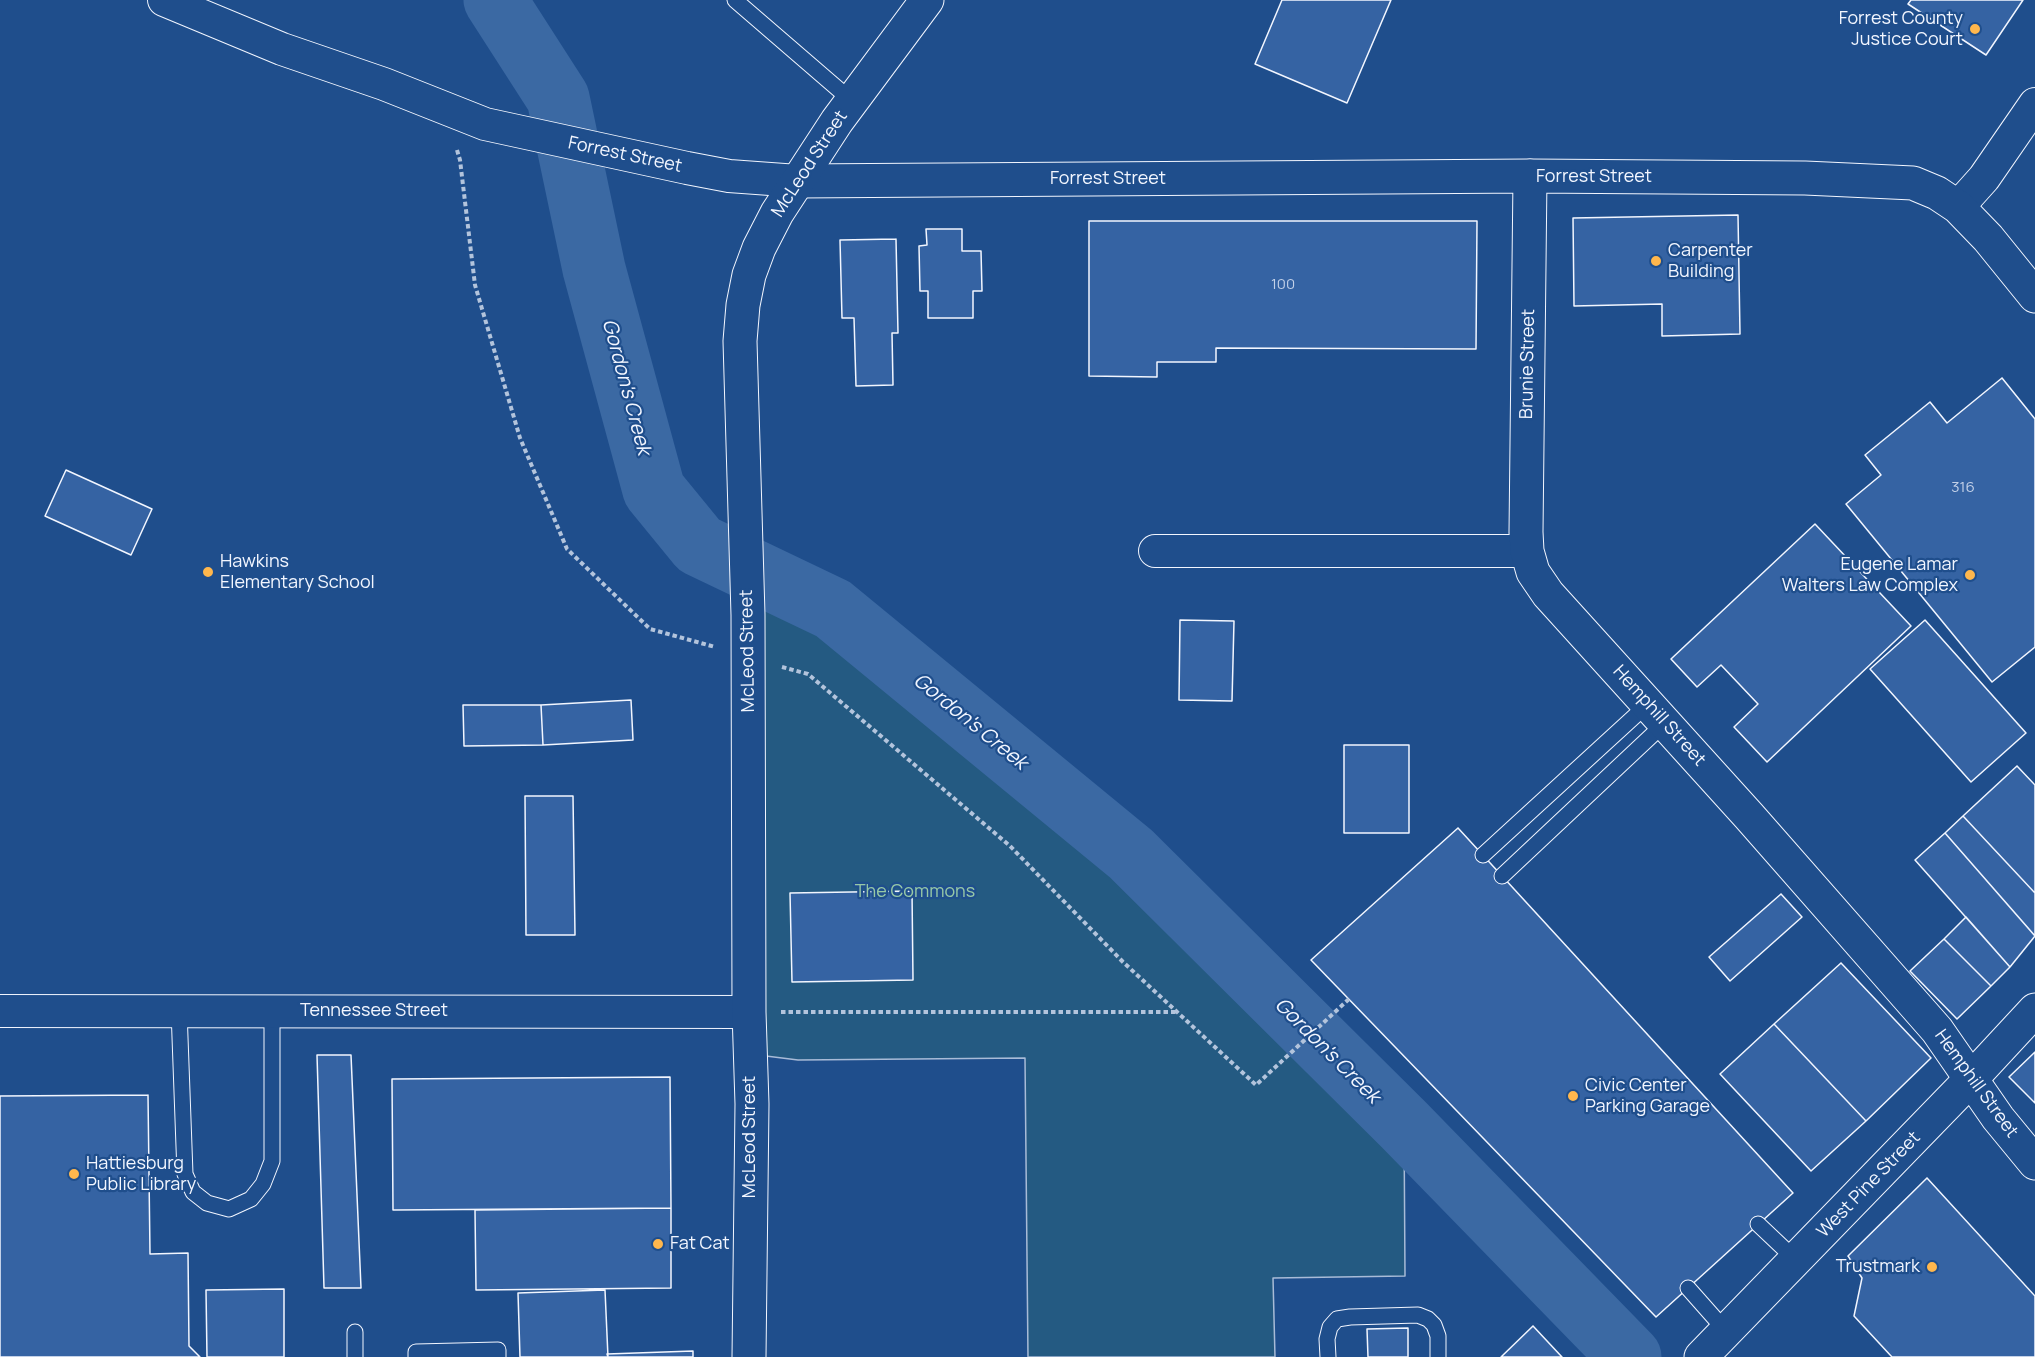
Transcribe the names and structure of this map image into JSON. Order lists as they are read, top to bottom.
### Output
{
  "streets": {
    "street": [
      "Forrest Street",
      "McLeod Street",
      "Brunie Street",
      "Hemphill Street",
      "Tennessee Street",
      "West Pine Street"
    ]
  },
  "crossings": [
    ["Forrest Street", "McLeod Street"],
    ["Forrest Street", "Brunie Street"],
    ["McLeod Street", "Tennessee Street"],
    ["Brunie Street", "Hemphill Street"],
    ["Hemphill Street", "West Pine Street"]
  ],
  "water": ["Gordon's Creek"],
  "parks": ["The Commons"],
  "places": [
    "Forrest County Justice Court",
    "Carpenter Building",
    "Hawkins Elementary School",
    "Eugene Lamar Walters Law Complex",
    "Civic Center Parking Garage",
    "Hattiesburg Public Library",
    "Fat Cat",
    "Trustmark"
  ],
  "house_numbers": ["100", "316"]
}
